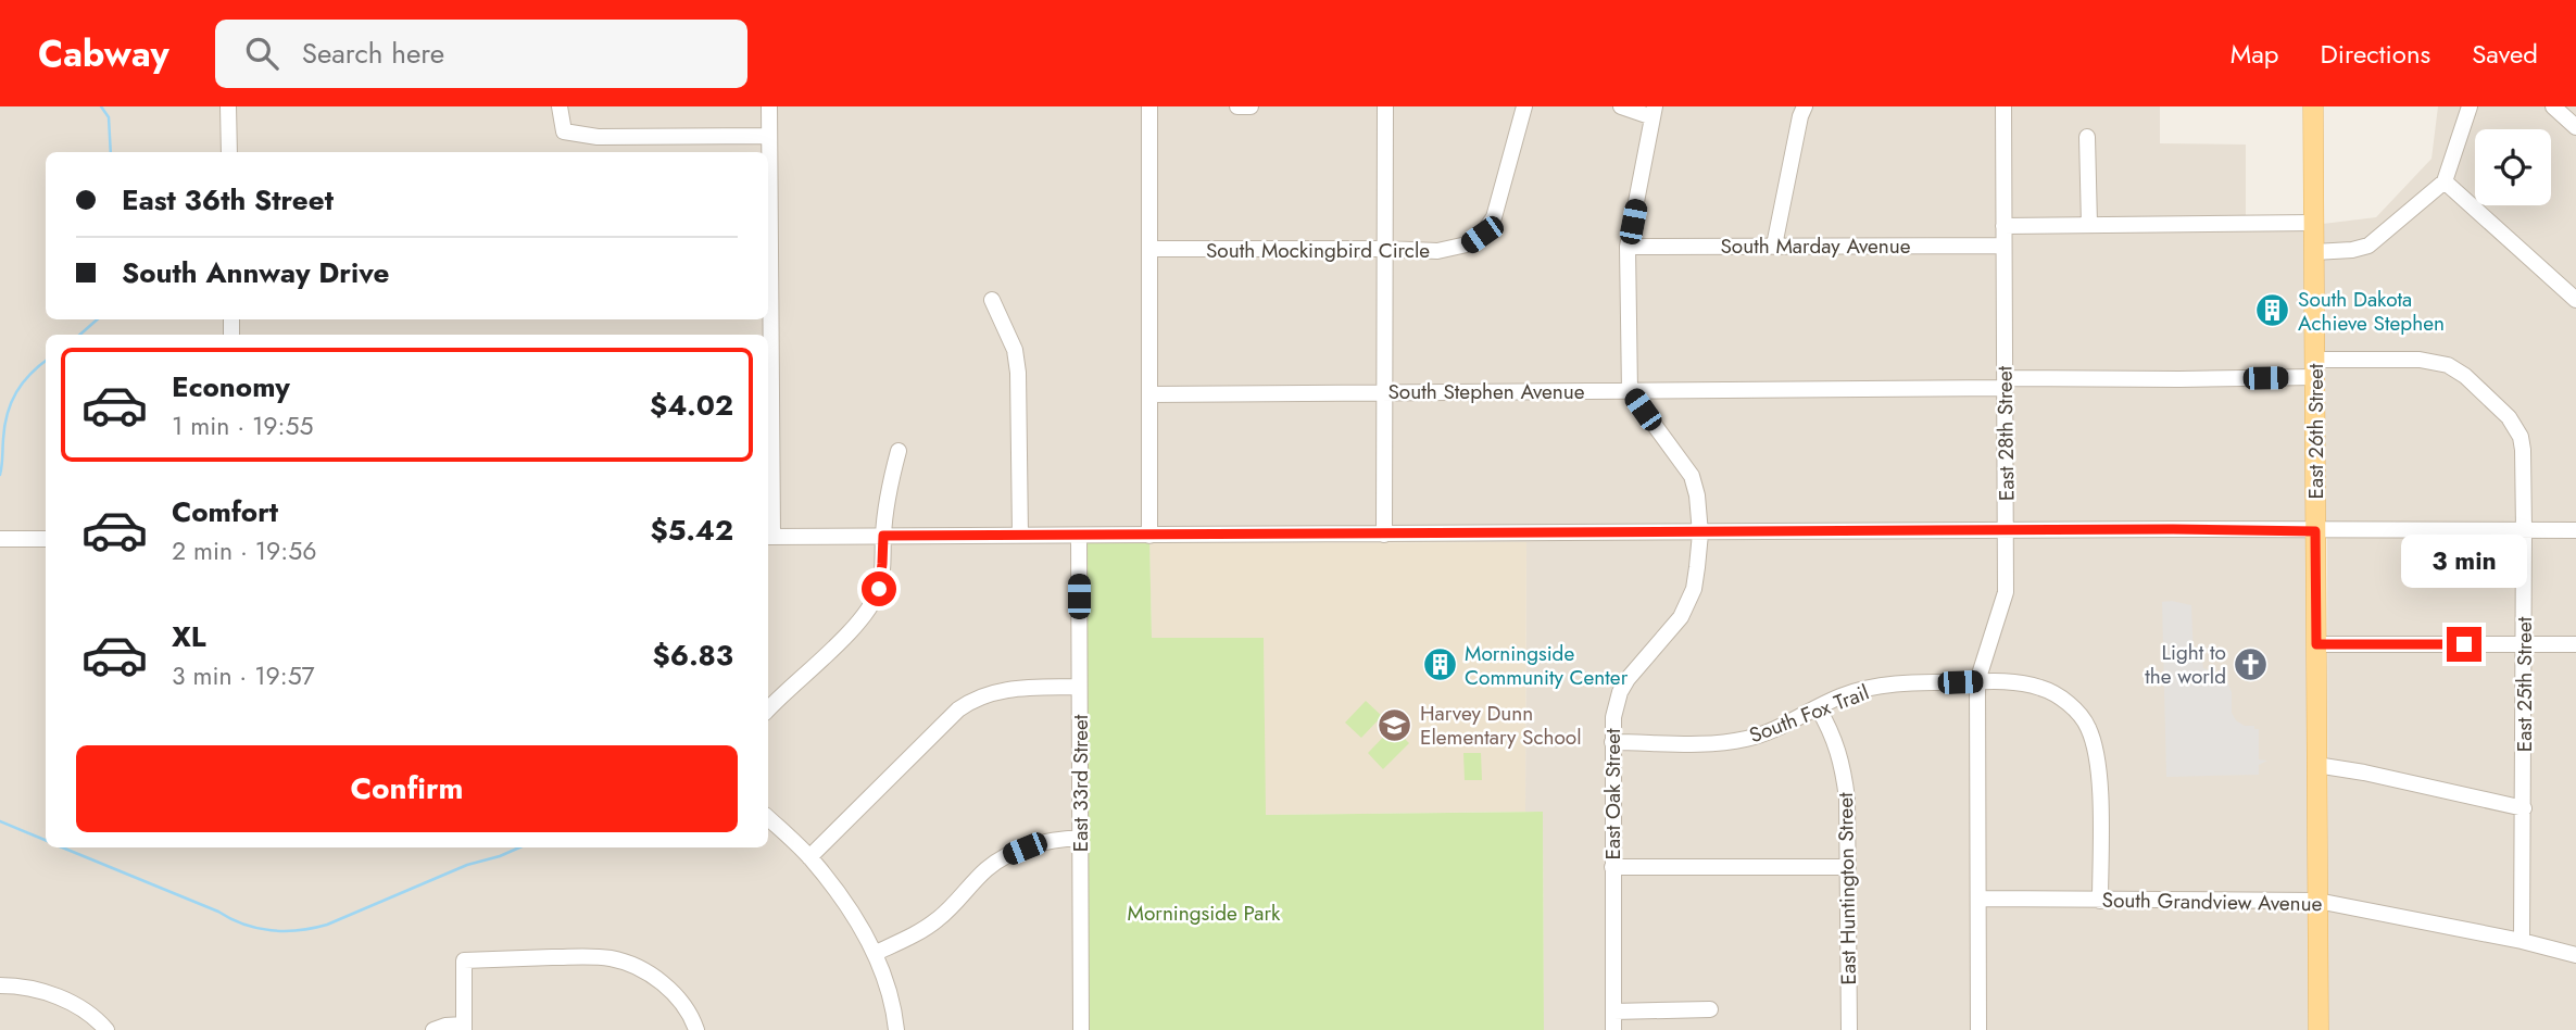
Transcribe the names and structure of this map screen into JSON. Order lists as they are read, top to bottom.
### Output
{
  "streets": {
    "main road": ["East 26th Street"],
    "street": [
      "South Marday Avenue",
      "South Mockingbird Circle",
      "South Stephen Avenue",
      "East 28th Street",
      "East 25th Street",
      "South Fox Trail",
      "East 33rd Street",
      "East Oak Street",
      "East Huntington Street",
      "South Grandview Avenue"
    ]
  },
  "crossings": [
    ["South Marday Avenue", "East 28th Street"],
    ["South Stephen Avenue", "East 26th Street"],
    ["South Stephen Avenue", "East 28th Street"],
    ["South Stephen Avenue", "East 25th Street"],
    ["South Stephen Avenue", "East Oak Street"],
    ["East 26th Street", "East 25th Street"],
    ["East 26th Street", "South Grandview Avenue"],
    ["East 28th Street", "South Fox Trail"],
    ["East 28th Street", "South Grandview Avenue"],
    ["East 25th Street", "South Grandview Avenue"],
    ["South Fox Trail", "East Oak Street"],
    ["South Fox Trail", "East Huntington Street"],
    ["South Fox Trail", "South Grandview Avenue"]
  ],
  "parks": ["Morningside Park"],
  "places": {
    "building": ["South Dakota Achieve Stephen", "Morningside Community Center"],
    "church": ["Light to the world"],
    "school or university": ["Harvey Dunn Elementary School"]
  },
  "page": {
    "header": "Cabway",
    "search": "Search here",
    "nav": ["Map", "Directions", "Saved"],
    "banner": ["East 36th Street", "South Annway Drive"],
    "list": [
      {
        "name": "Economy",
        "note": "1 min · 19:55",
        "value": "$4.02"
      },
      {
        "name": "Comfort",
        "note": "2 min · 19:56",
        "value": "$5.42"
      },
      {
        "name": "XL",
        "note": "3 min · 19:57",
        "value": "$6.83"
      }
    ],
    "bubble": "3 min",
    "buttons": "Confirm"
  }
}
